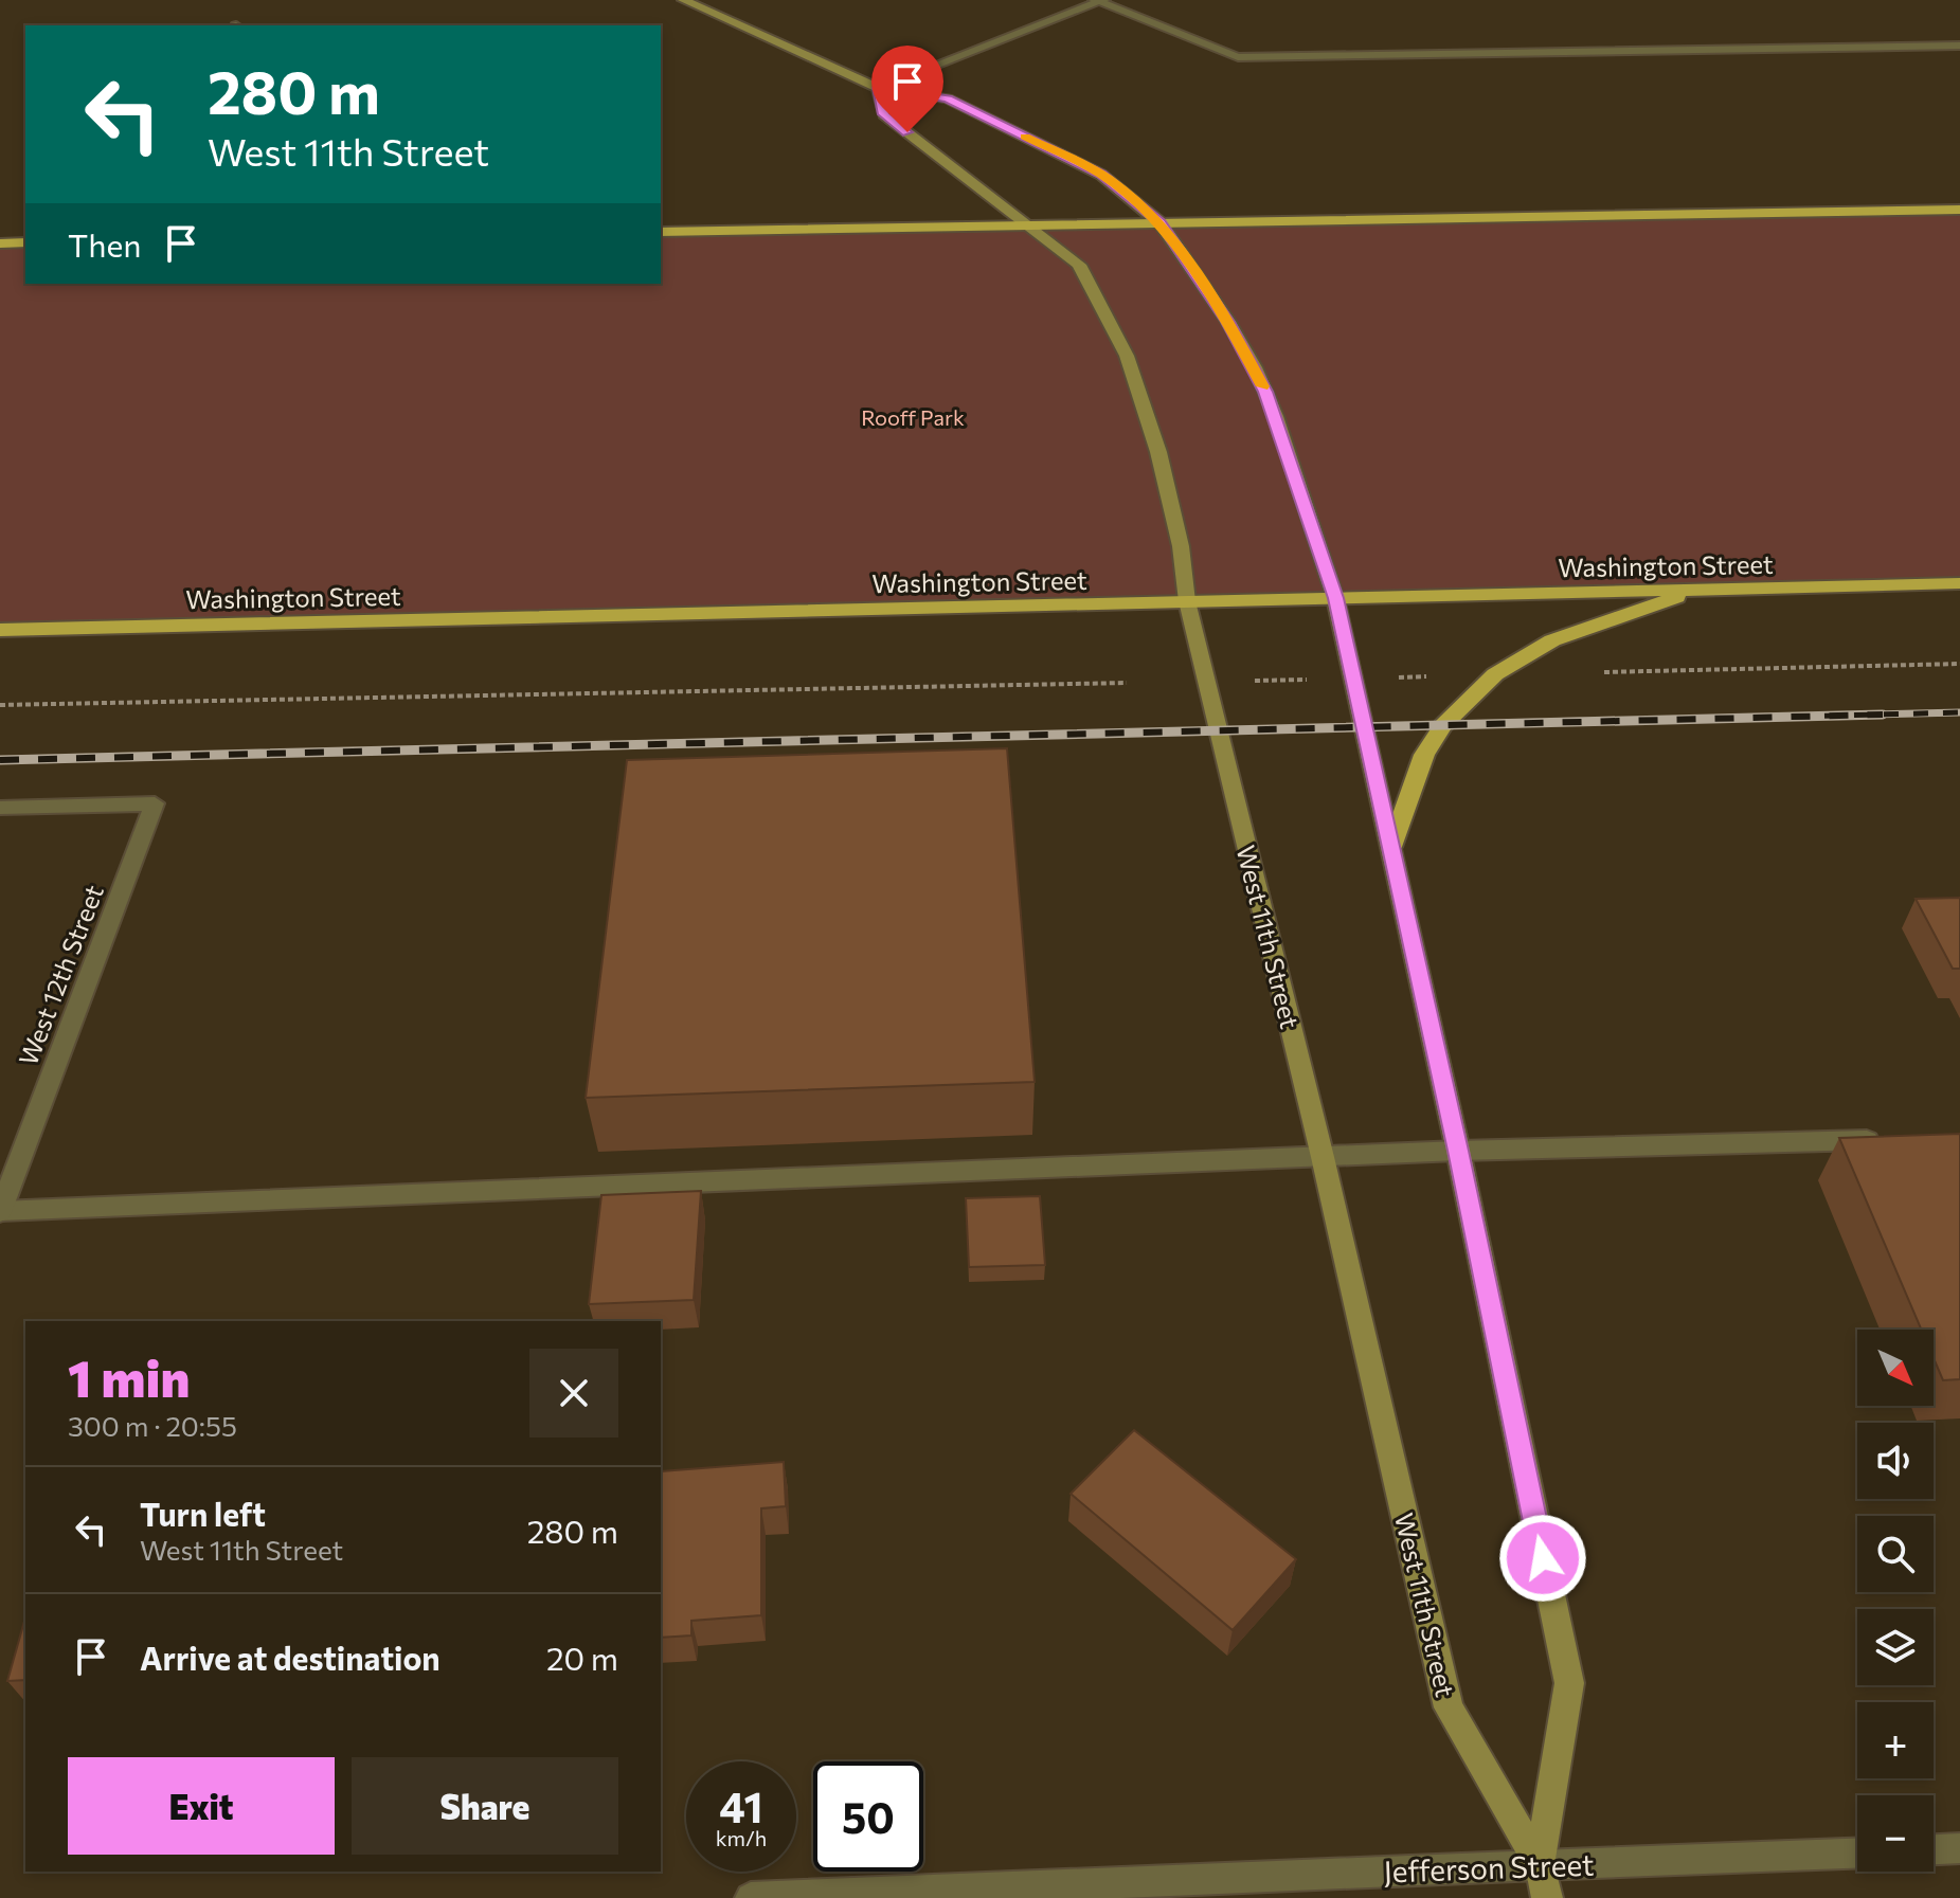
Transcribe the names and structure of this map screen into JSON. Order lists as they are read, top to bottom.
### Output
{
  "streets": {
    "highway": ["Washington Street"],
    "main road": ["West 11th Street"],
    "street": ["West 12th Street", "Jefferson Street"]
  },
  "crossings": [
    ["Washington Street", "West 11th Street"],
    ["West 11th Street", "Jefferson Street"]
  ],
  "parks": ["Rooff Park"],
  "north": "bottom right",
  "page": {
    "turn": ["280 m", "West 11th Street"],
    "then": "Then",
    "heading": ["1 min", "300 m · 20:55"],
    "map_buttons": ["+", "−"],
    "list": [
      {
        "name": "Turn left",
        "note": "West 11th Street",
        "value": "280 m"
      },
      {
        "name": "Arrive at destination",
        "value": "20 m"
      }
    ],
    "buttons": ["Exit", "Share"],
    "speed": "41 km/h",
    "limit": "50"
  }
}
